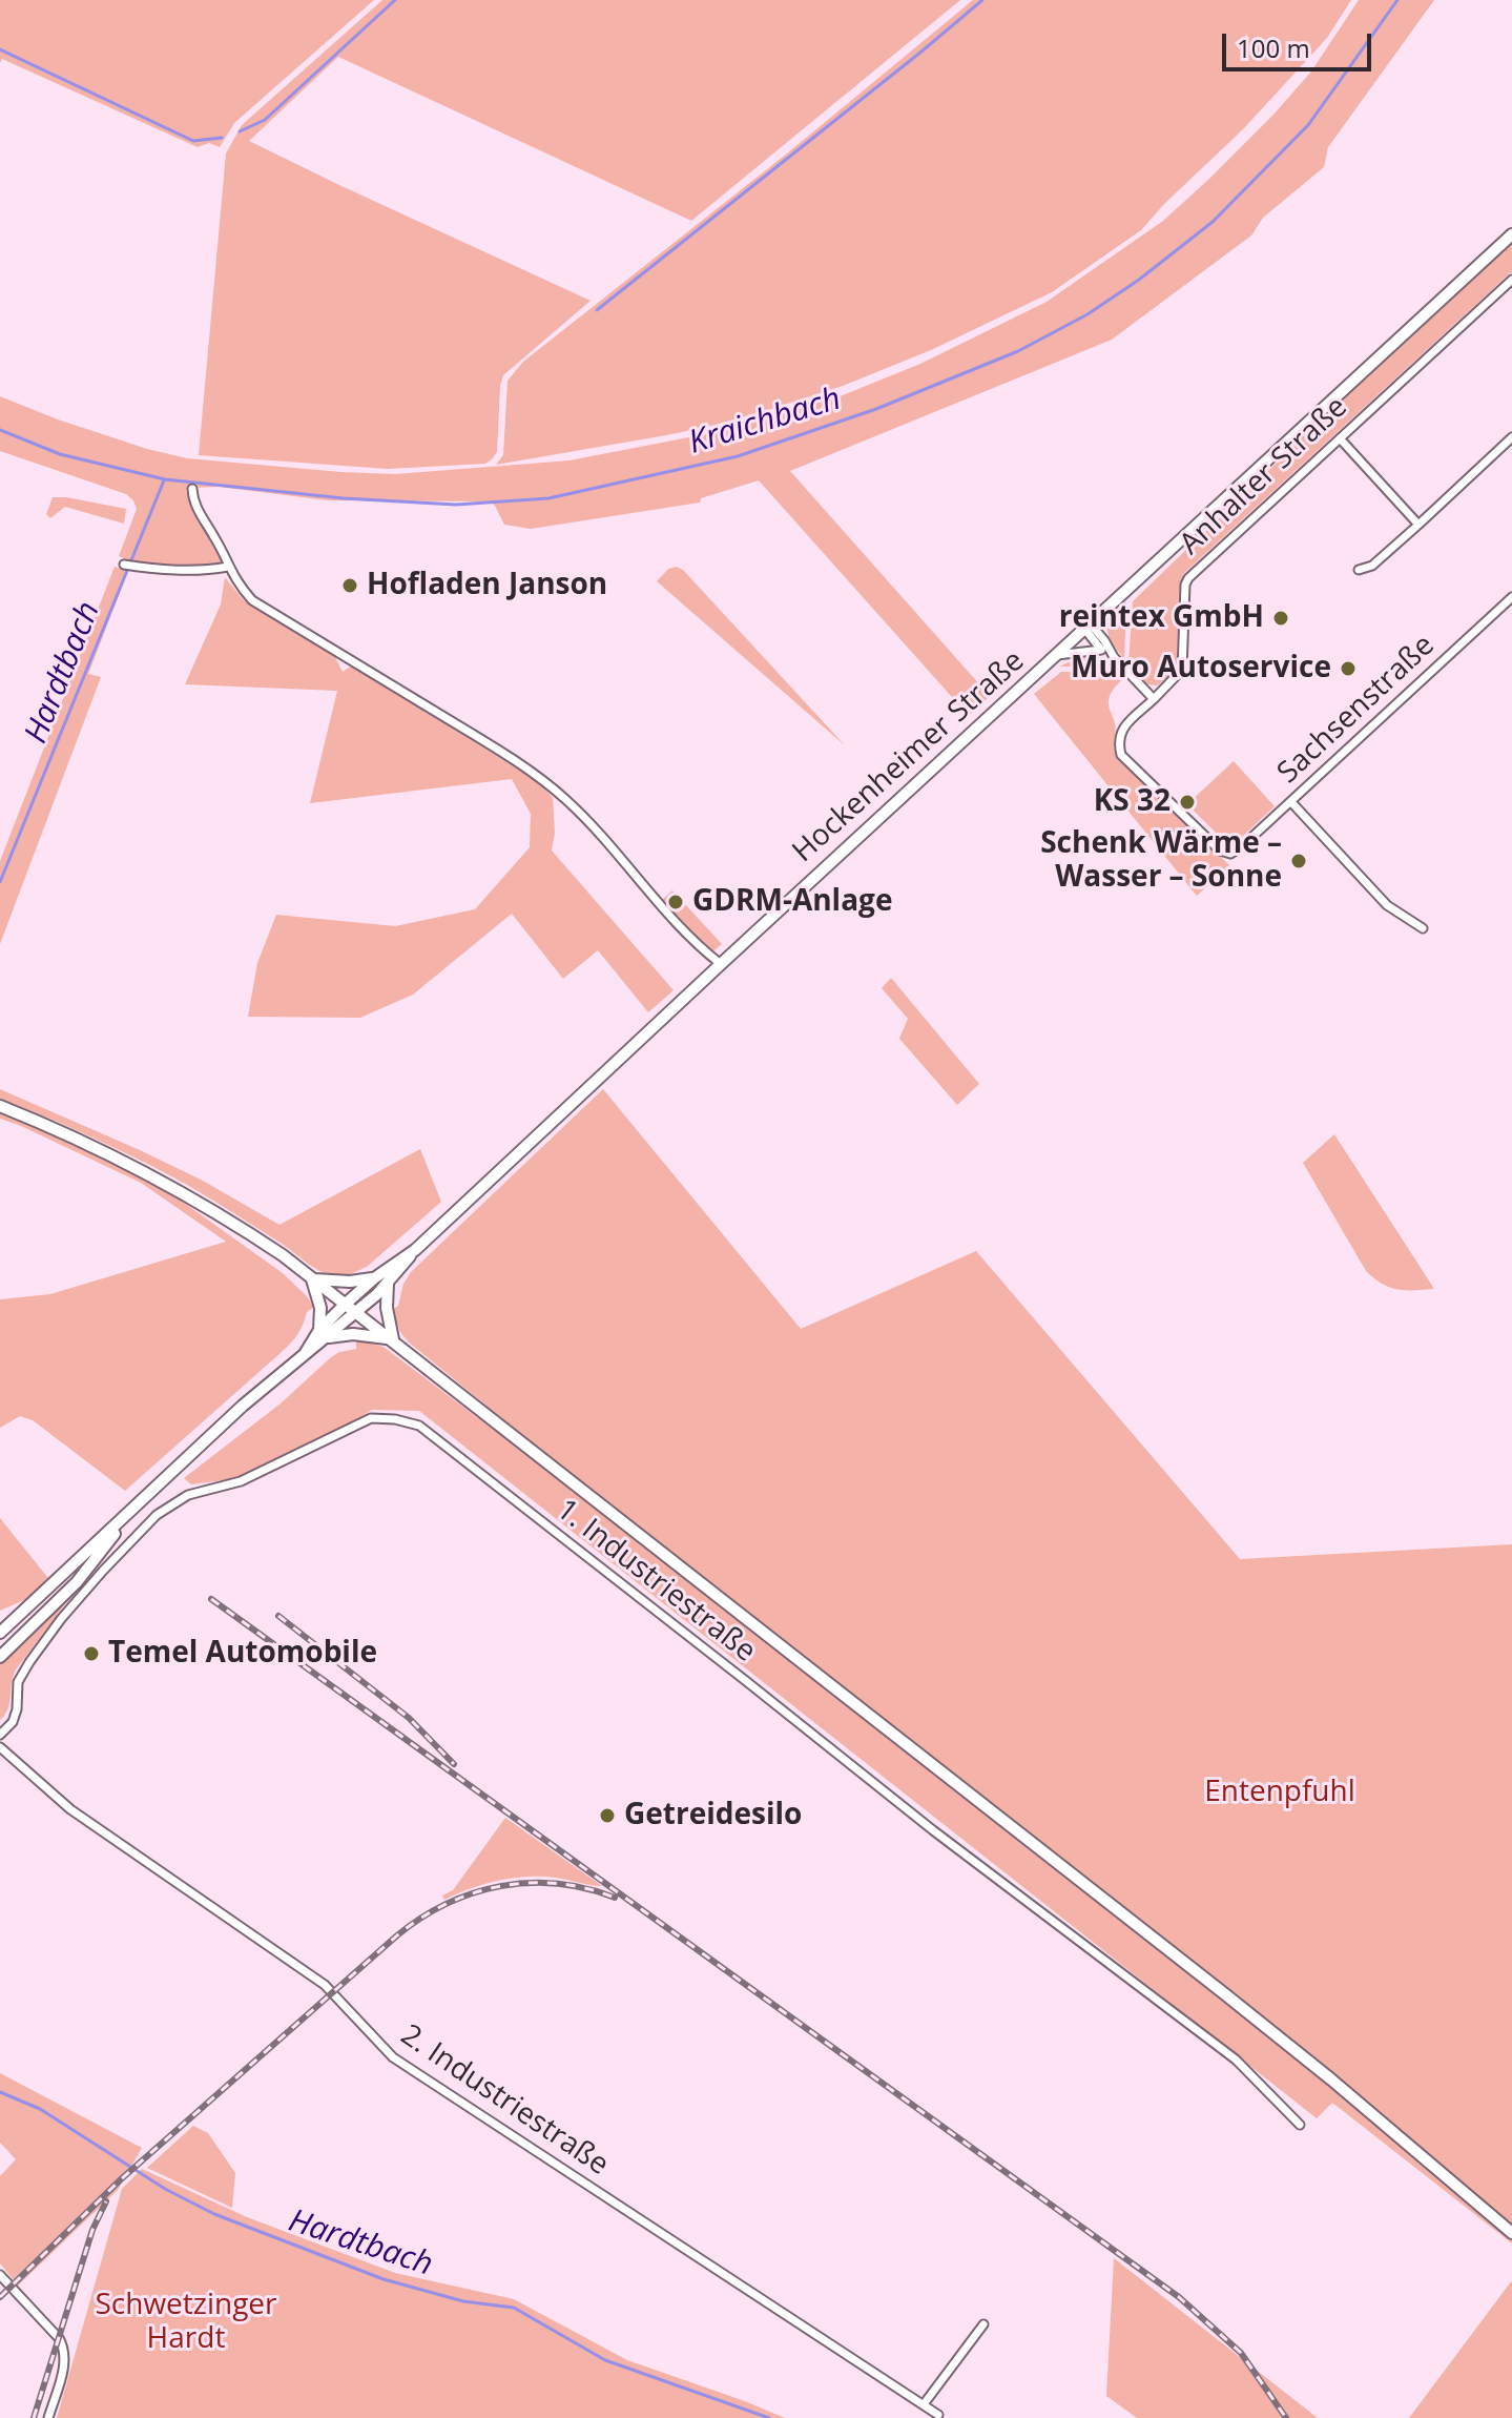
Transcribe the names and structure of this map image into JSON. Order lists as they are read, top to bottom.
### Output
{
  "streets": {
    "main road": ["Hockenheimer Straße"],
    "street": [
      "Anhalter Straße",
      "Sachsenstraße",
      "1. Industriestraße",
      "2. Industriestraße"
    ]
  },
  "crossings": [
    ["Anhalter Straße", "Sachsenstraße"]
  ],
  "water": ["Kraichbach", "Hardtbach"],
  "parks": ["Entenpfuhl", "Schwetzinger Hardt"],
  "places": [
    "Hofladen Janson",
    "reintex GmbH",
    "Muro Autoservice",
    "KS 32",
    "Schenk Wärme – Wasser – Sonne",
    "GDRM-Anlage",
    "Temel Automobile",
    "Getreidesilo"
  ],
  "scale_bar": "100 m"
}
